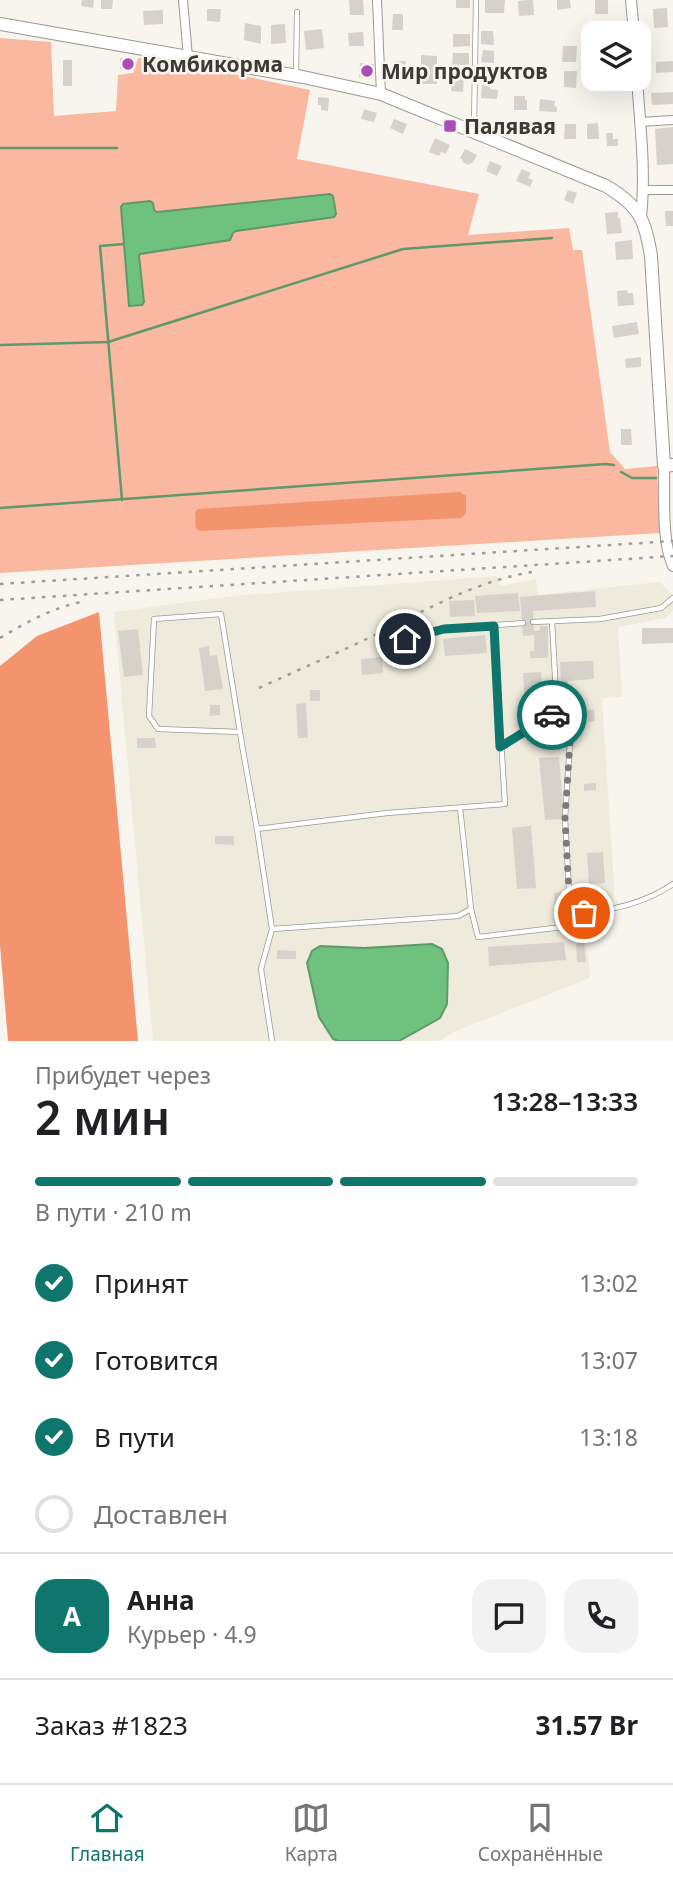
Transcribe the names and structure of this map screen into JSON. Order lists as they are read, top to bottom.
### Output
{
  "places": {
    "other": ["Комбикорма", "Мир продуктов"],
    "transit": ["Палявая"]
  },
  "page": {
    "heading": ["2 мин", "Прибудет через", "13:28–13:33"],
    "panel": [
      "Анна",
      "Курьер · 4.9",
      "Заказ #1823",
      "31.57 Br"
    ],
    "bar": "В пути · 210 m",
    "list": [
      ["Принят", "13:02"],
      ["Готовится", "13:07"],
      ["В пути", "13:18"],
      "Доставлен"
    ],
    "round": "А",
    "tabs": ["Главная", "Карта", "Сохранённые"]
  }
}
